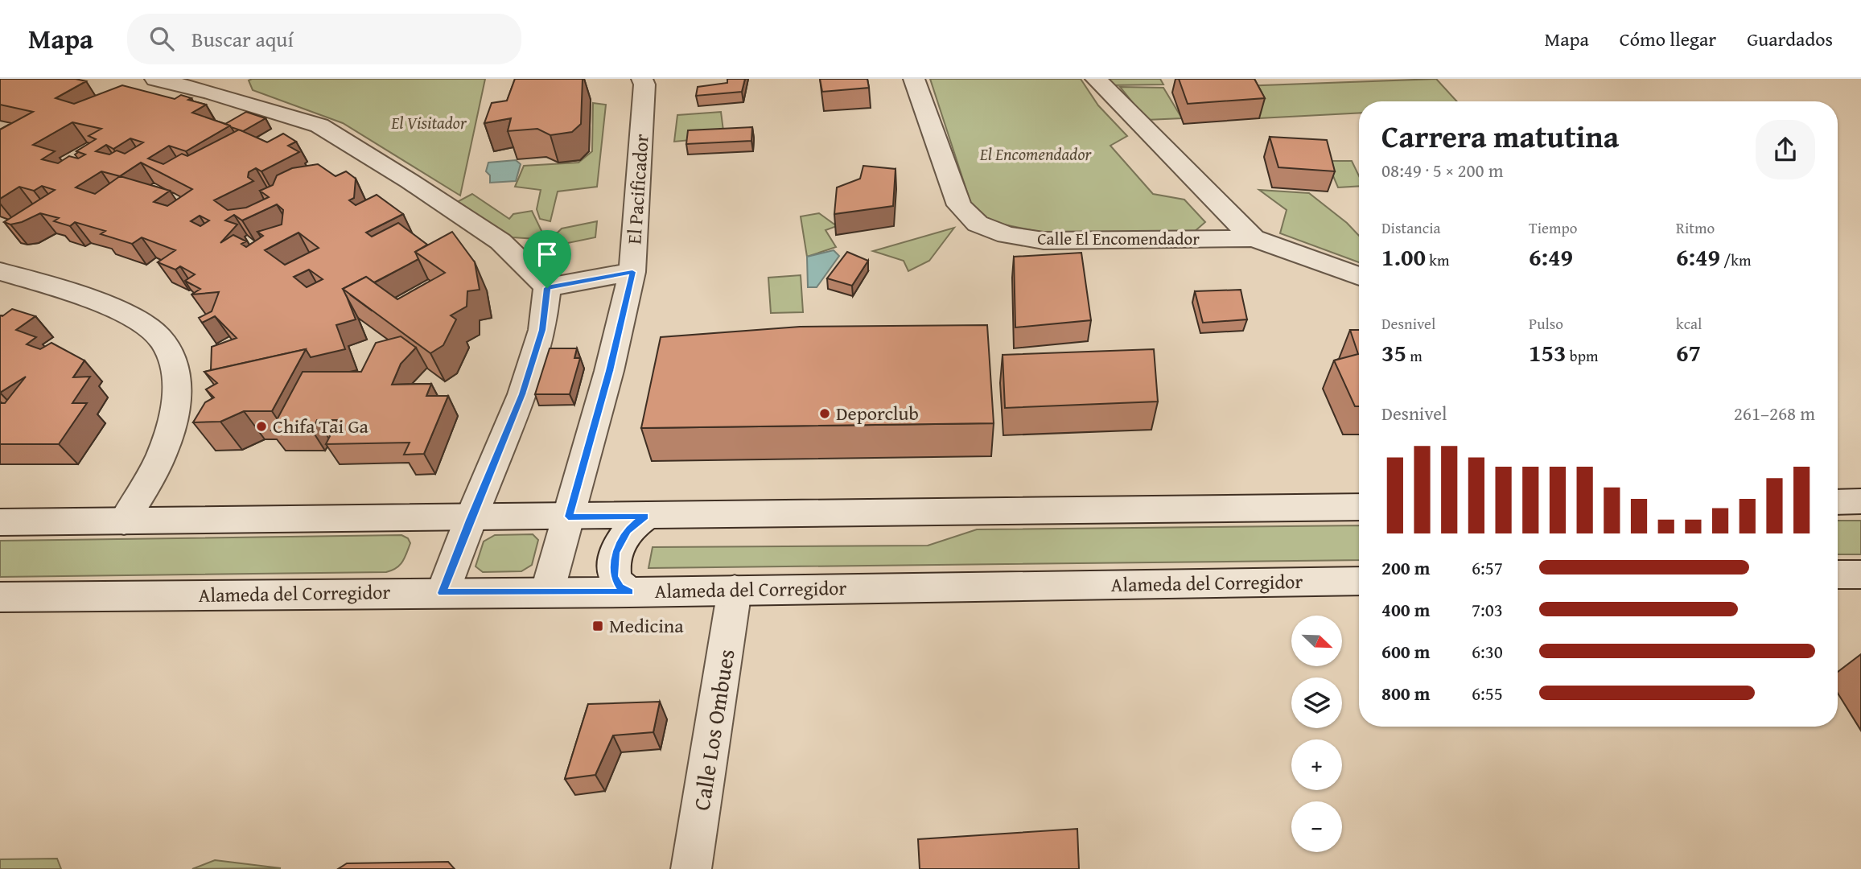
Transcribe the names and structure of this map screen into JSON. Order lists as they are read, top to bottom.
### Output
{
  "streets": {
    "street": [
      "El Pacificador",
      "Calle El Encomendador",
      "Alameda del Corregidor",
      "Calle Los Ombues"
    ]
  },
  "crossings": [
    ["El Pacificador", "Alameda del Corregidor"],
    ["Alameda del Corregidor", "Calle Los Ombues"]
  ],
  "parks": ["El Visitador", "El Encomendador"],
  "places": {
    "other": ["Deporclub", "Chifa Tai Ga"],
    "transit": ["Medicina"]
  },
  "north": "bottom right",
  "page": {
    "header": "Mapa",
    "search": "Buscar aquí",
    "nav": ["Mapa", "Cómo llegar", "Guardados"],
    "heading": ["Carrera matutina", "08:49 · 5 × 200 m"],
    "stats": [
      ["Distancia", "1.00 km"],
      ["Tiempo", "6:49"],
      ["Ritmo", "6:49 /km"],
      ["Desnivel", "35 m"],
      ["Pulso", "153 bpm"],
      ["kcal", "67"]
    ],
    "chart": ["Desnivel", "261–268 m"],
    "list": [
      {
        "name": "200 m",
        "note": "6:57"
      },
      {
        "name": "400 m",
        "note": "7:03"
      },
      {
        "name": "600 m",
        "note": "6:30"
      },
      {
        "name": "800 m",
        "note": "6:55"
      }
    ],
    "map_buttons": ["+", "−"]
  }
}
